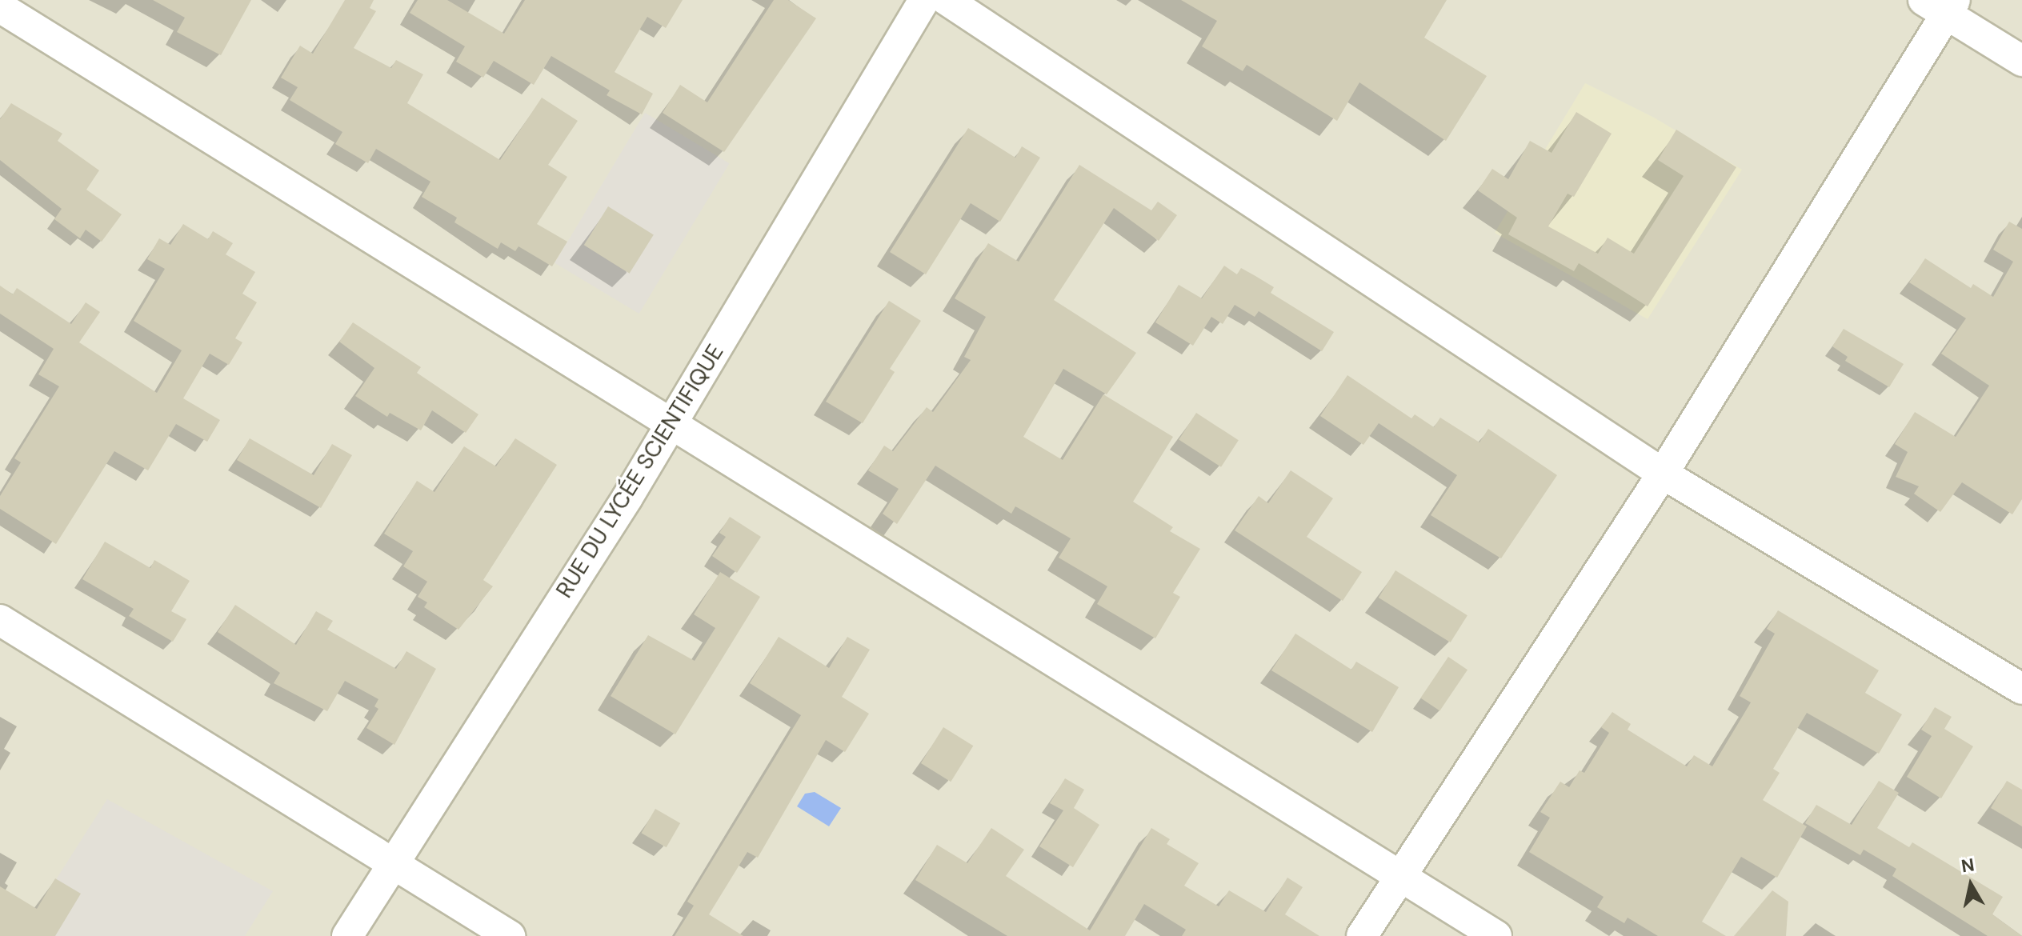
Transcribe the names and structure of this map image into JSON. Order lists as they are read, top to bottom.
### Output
{
  "streets": {
    "street": ["RUE DU LYCÉE SCIENTIFIQUE"]
  },
  "north": "top"
}
